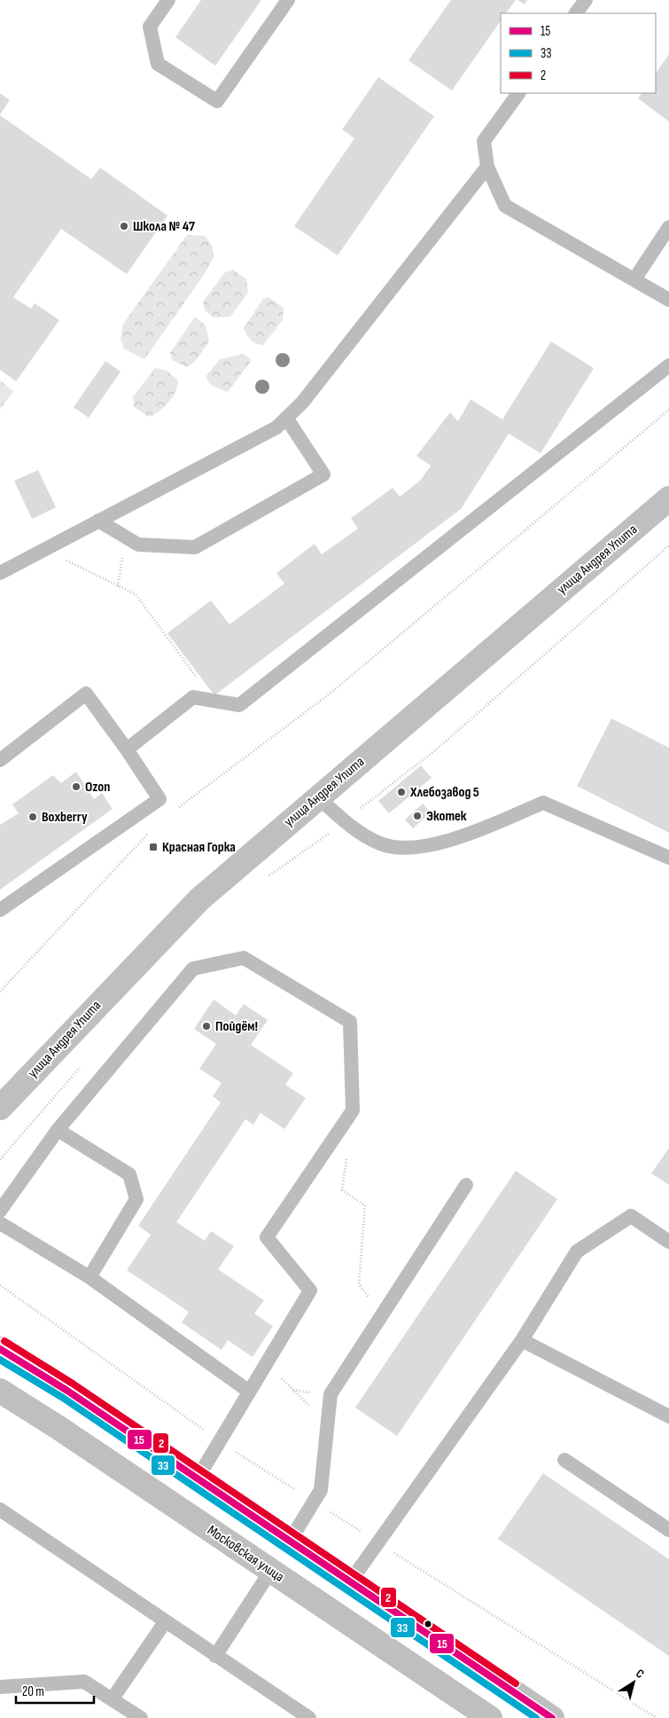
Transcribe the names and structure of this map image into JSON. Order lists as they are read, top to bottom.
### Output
{
  "streets": {
    "main road": ["улица Андрея Упита", "Московская улица"]
  },
  "places": {
    "other": [
      "Школа № 47",
      "Ozon",
      "Хлебозавод 5",
      "Экотек",
      "Boxberry",
      "Пойдём!"
    ],
    "transit": ["Красная Горка"]
  },
  "lines": ["transit line 2", "transit line 15", "transit line 33"],
  "legend": ["15", "33", "2"],
  "scale_bar": "20 m",
  "north": "top right"
}
